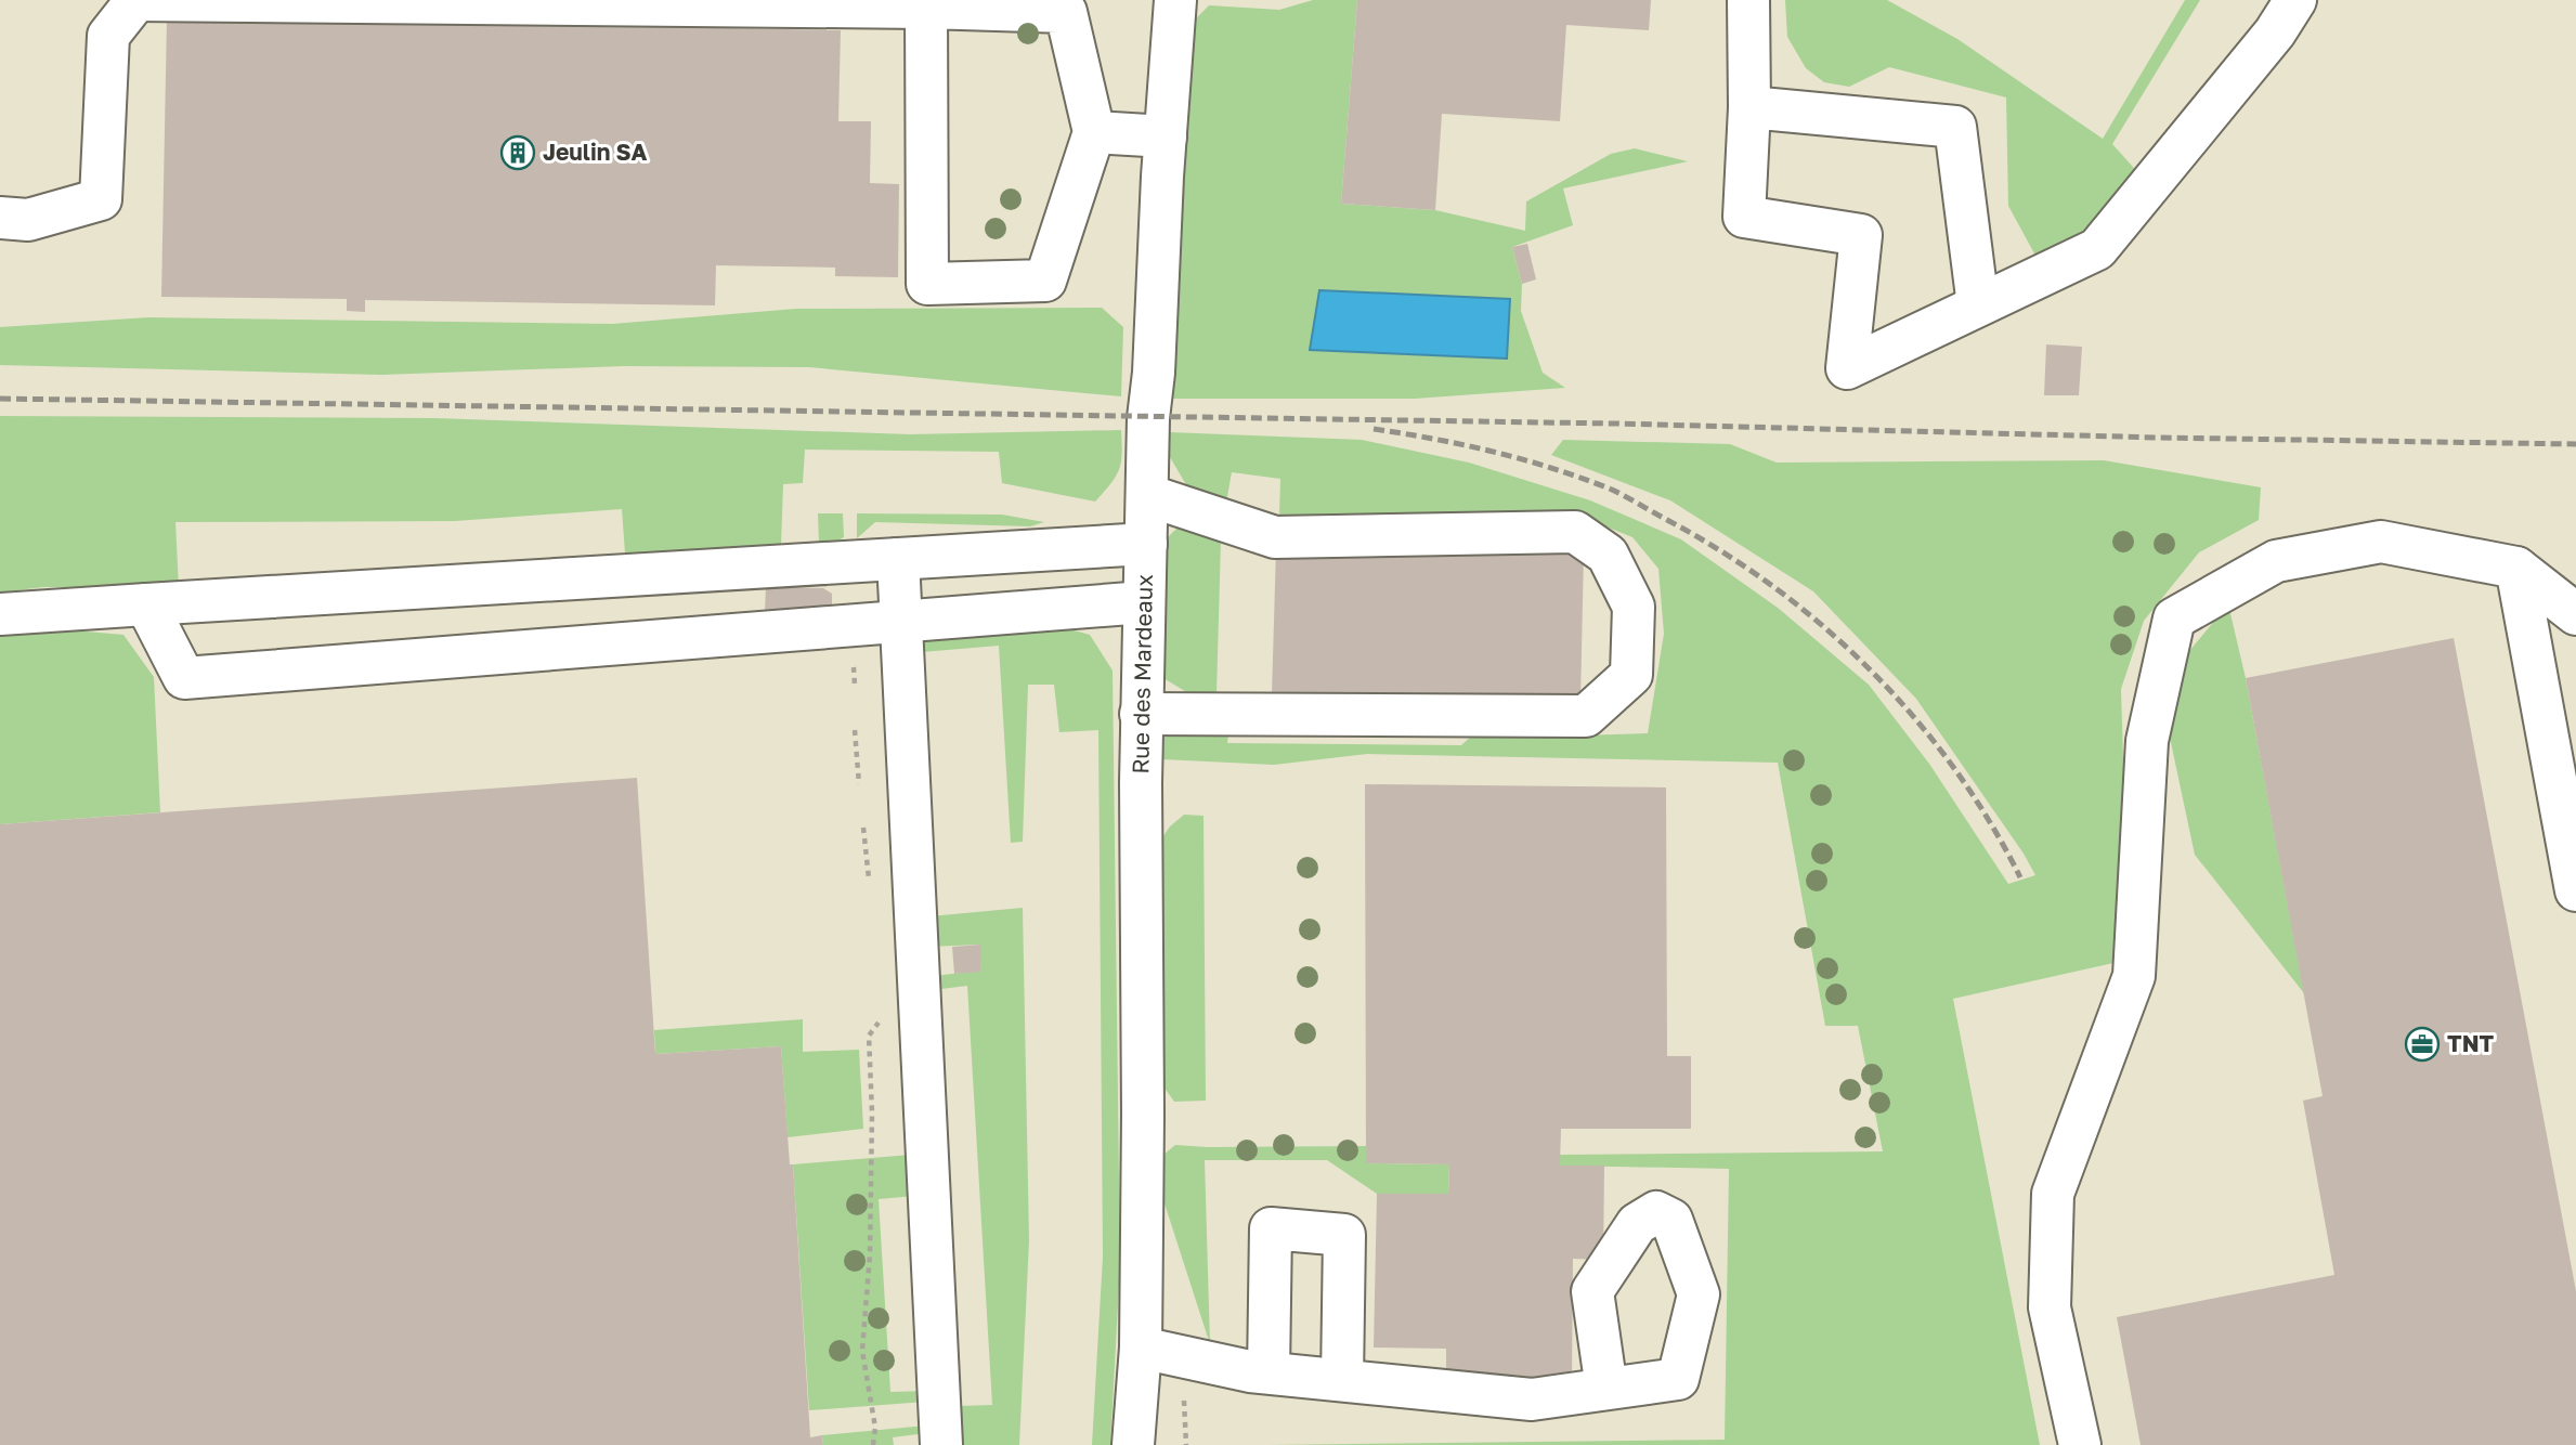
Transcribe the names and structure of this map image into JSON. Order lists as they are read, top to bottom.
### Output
{
  "streets": {
    "street": ["Rue des Mardeaux"]
  },
  "places": {
    "building": ["Jeulin SA"],
    "office": ["TNT"]
  }
}
